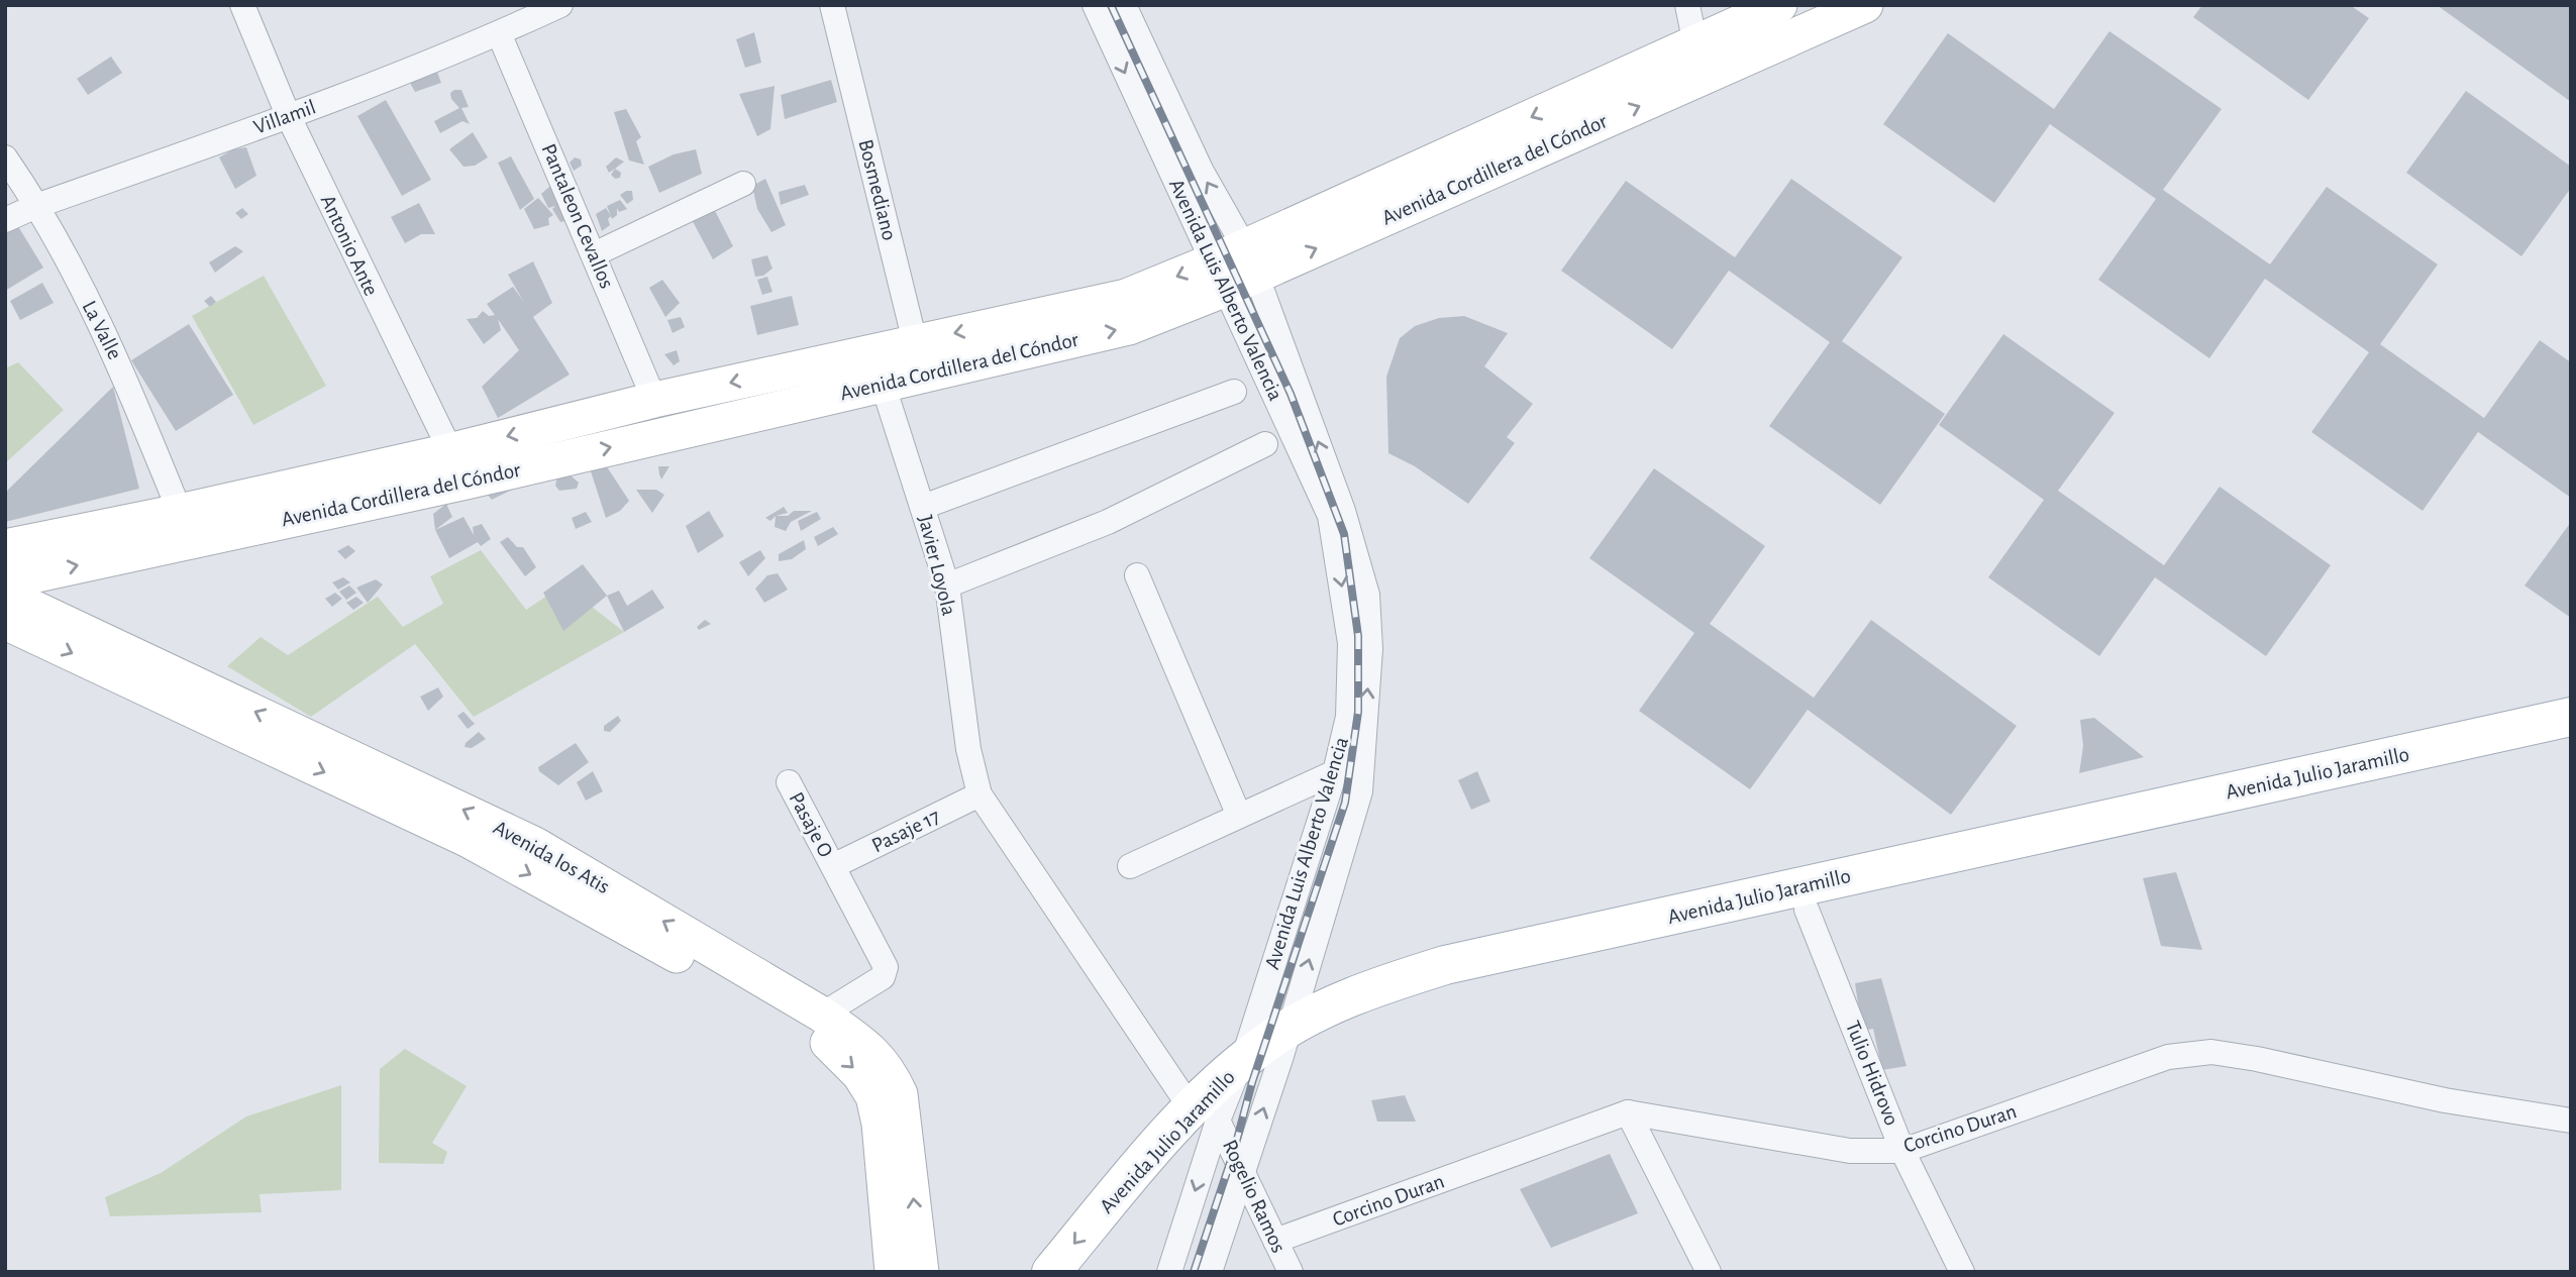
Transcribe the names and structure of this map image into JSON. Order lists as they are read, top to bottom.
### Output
{
  "streets": {
    "main road": ["Avenida Julio Jaramillo"],
    "street": [
      "Villamil",
      "Avenida Cordillera del Cóndor",
      "Bosmediano",
      "Pantaleon Cevallos",
      "Antonio Ante",
      "Avenida Luis Alberto Valencia",
      "La Valle",
      "Javier Loyola",
      "Pasaje O",
      "Pasaje 17",
      "Avenida los Atis",
      "Tulio Hidrovo",
      "Corcino Duran",
      "Rogelio Ramos"
    ]
  },
  "crossings": [
    ["Villamil", "Pantaleon Cevallos"],
    ["Villamil", "Antonio Ante"],
    ["Villamil", "La Valle"],
    ["Avenida Cordillera del Cóndor", "Bosmediano"],
    ["Avenida Cordillera del Cóndor", "Pantaleon Cevallos"],
    ["Avenida Cordillera del Cóndor", "Antonio Ante"],
    ["Avenida Cordillera del Cóndor", "Avenida Luis Alberto Valencia"],
    ["Avenida Cordillera del Cóndor", "La Valle"],
    ["Avenida Cordillera del Cóndor", "Javier Loyola"],
    ["Avenida Luis Alberto Valencia", "Avenida Julio Jaramillo"],
    ["Avenida Luis Alberto Valencia", "Rogelio Ramos"],
    ["Javier Loyola", "Pasaje 17"],
    ["Javier Loyola", "Rogelio Ramos"],
    ["Avenida Julio Jaramillo", "Tulio Hidrovo"],
    ["Avenida Julio Jaramillo", "Rogelio Ramos"],
    ["Pasaje O", "Pasaje 17"],
    ["Pasaje O", "Avenida los Atis"],
    ["Pasaje 17", "Rogelio Ramos"],
    ["Tulio Hidrovo", "Corcino Duran"],
    ["Corcino Duran", "Rogelio Ramos"]
  ]
}
